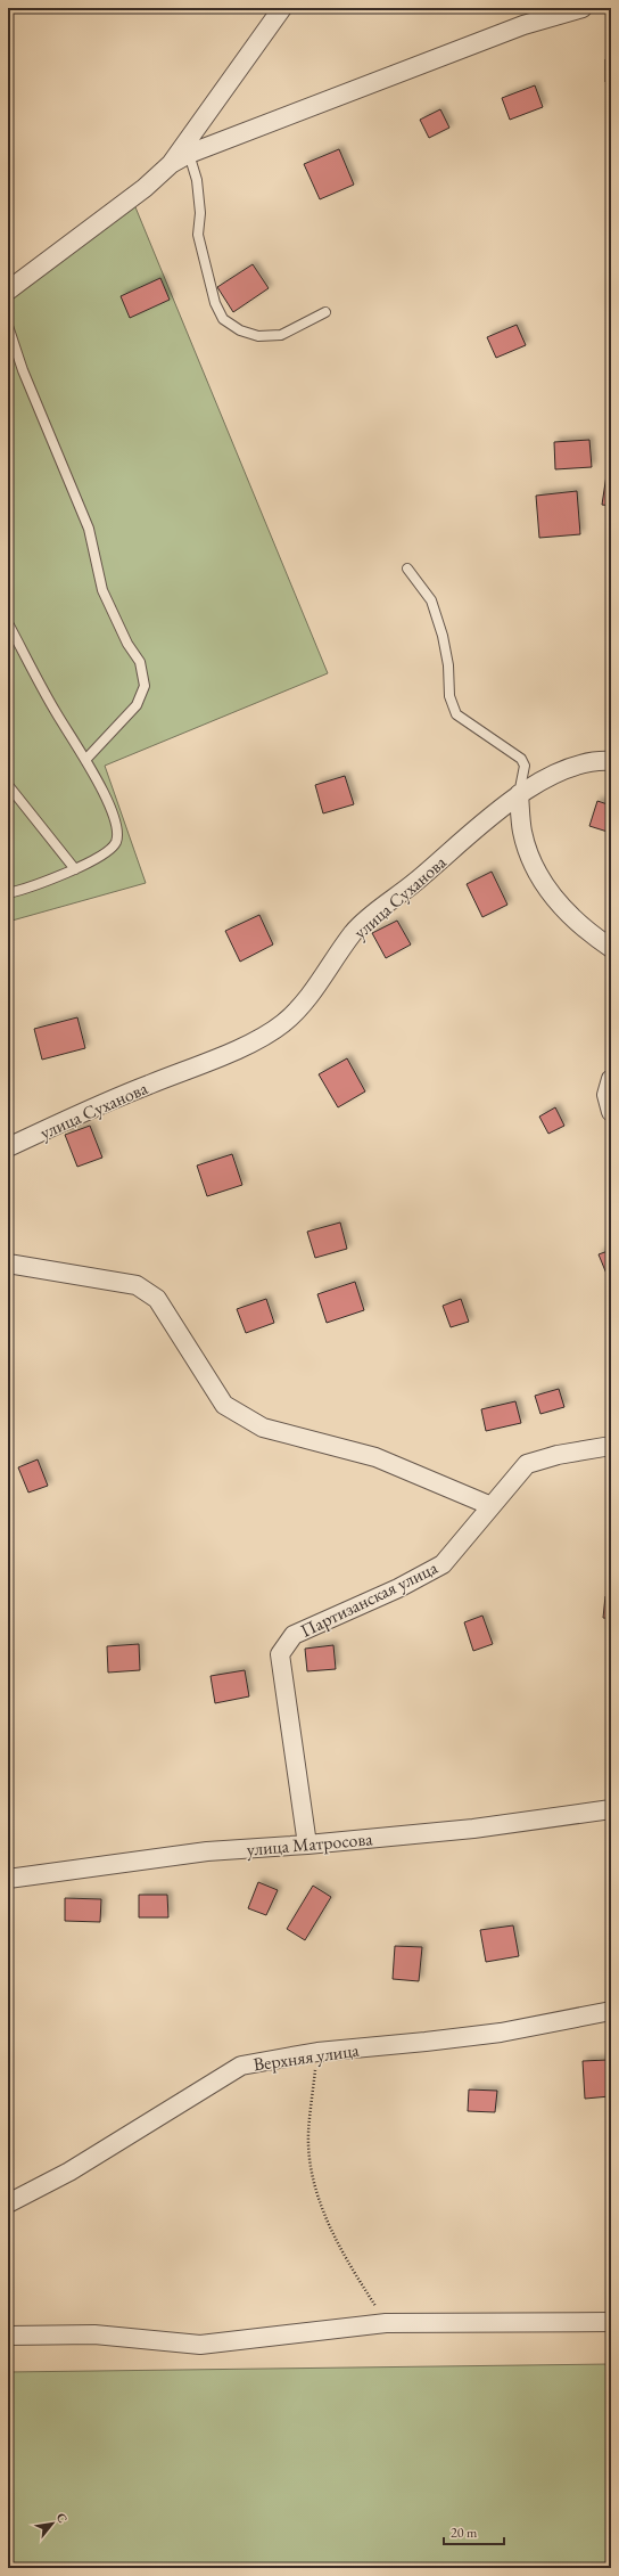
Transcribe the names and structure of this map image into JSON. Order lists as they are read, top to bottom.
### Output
{
  "streets": {
    "street": [
      "улица Суханова",
      "Партизанская улица",
      "улица Матросова",
      "Верхняя улица"
    ]
  },
  "crossings": [
    ["Партизанская улица", "улица Матросова"]
  ],
  "scale_bar": "20 m",
  "north": "top right"
}
